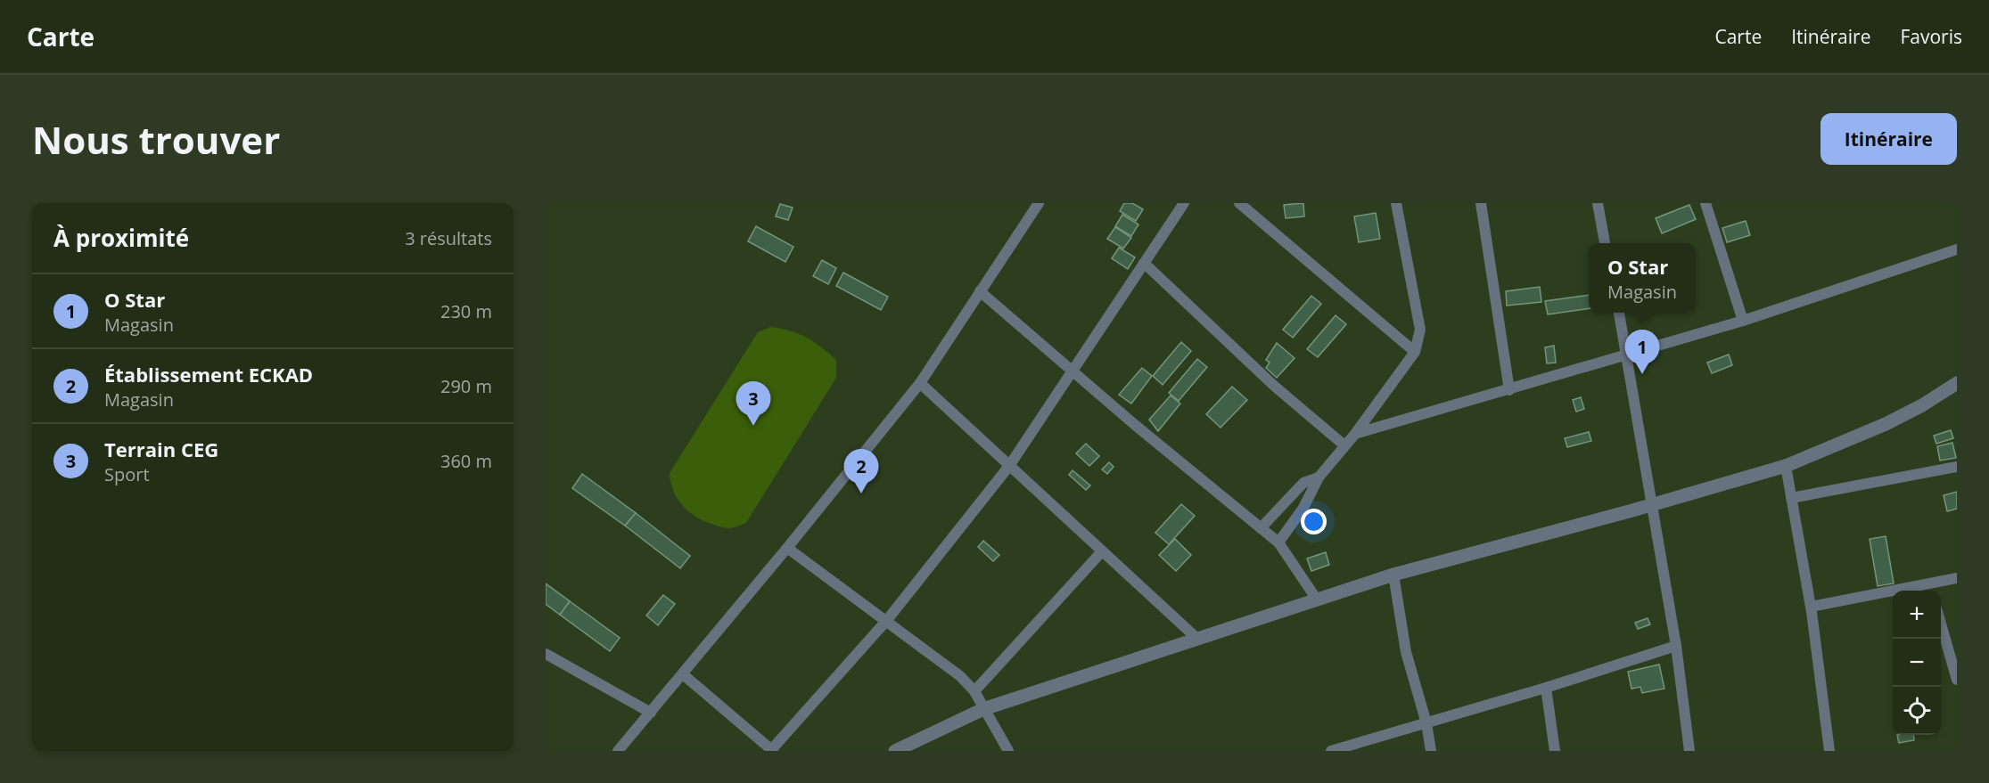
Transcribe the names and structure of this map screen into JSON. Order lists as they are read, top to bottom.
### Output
{
  "page": {
    "header": "Carte",
    "nav": ["Carte", "Itinéraire", "Favoris"],
    "buttons": "Itinéraire",
    "title": "Nous trouver",
    "heading": ["À proximité", "3 résultats"],
    "popup": ["O Star", "Magasin"],
    "list": [
      {
        "mark": "1",
        "name": "O Star",
        "note": "Magasin",
        "value": "230 m"
      },
      {
        "mark": "2",
        "name": "Établissement ECKAD",
        "note": "Magasin",
        "value": "290 m"
      },
      {
        "mark": "3",
        "name": "Terrain CEG",
        "note": "Sport",
        "value": "360 m"
      }
    ],
    "pins": ["1", "3", "2"],
    "map_buttons": ["+", "−"]
  }
}
